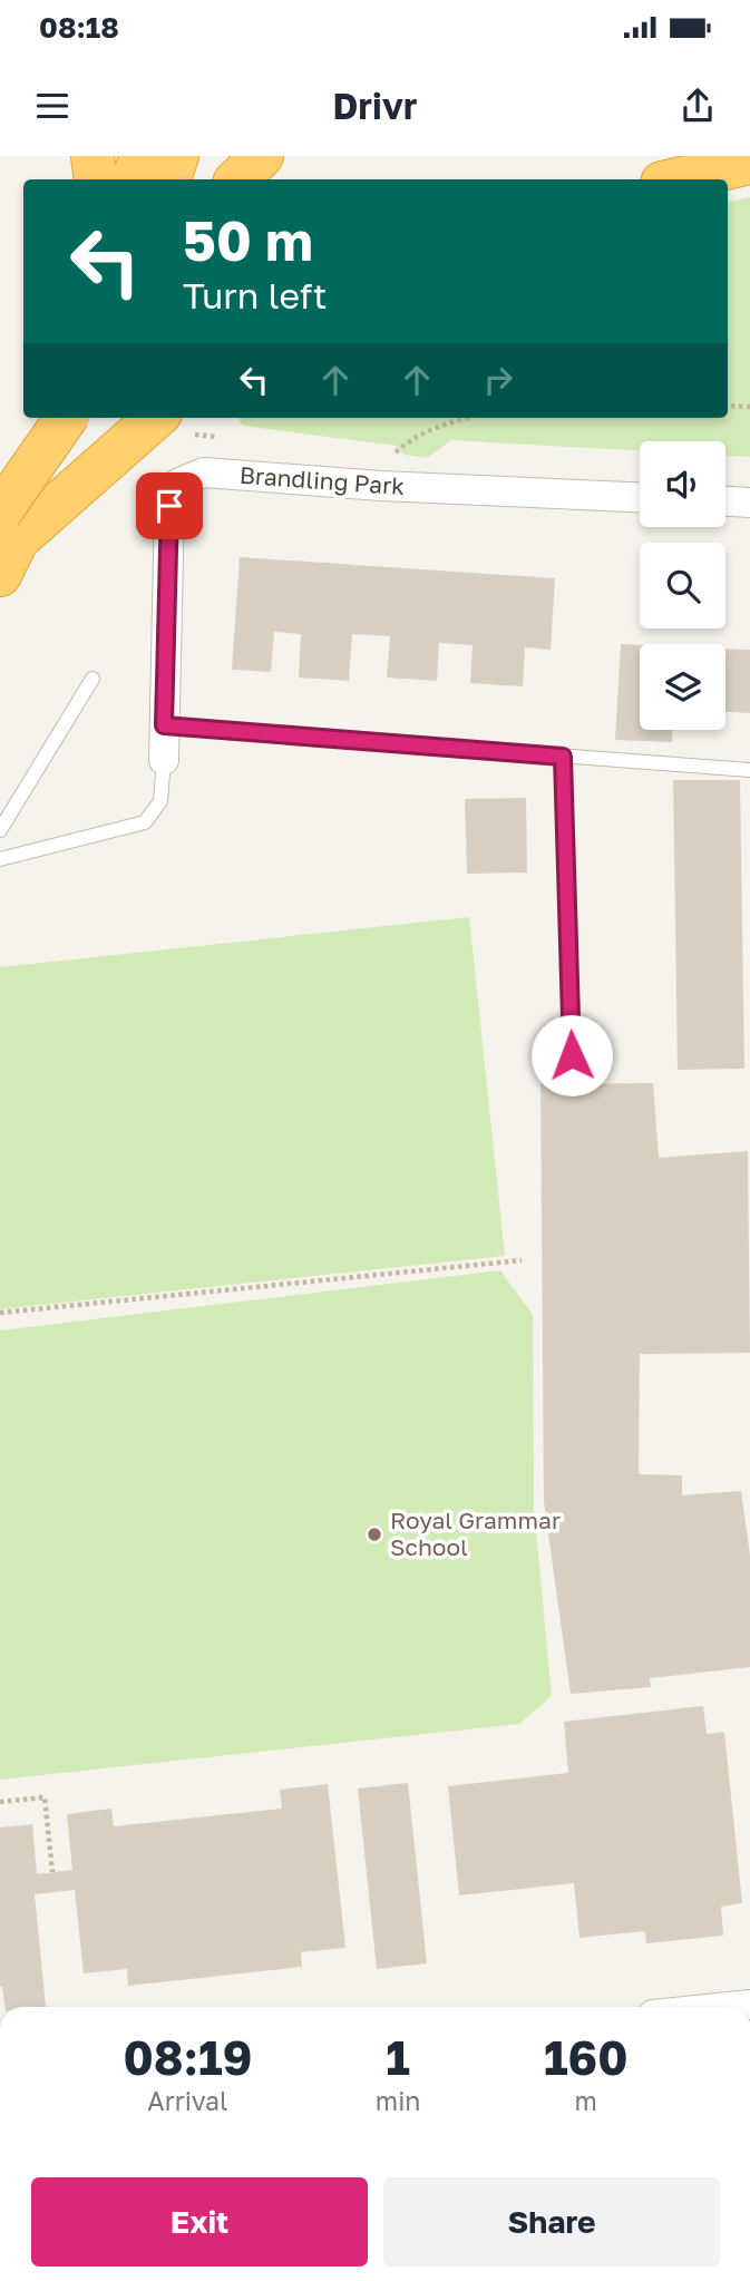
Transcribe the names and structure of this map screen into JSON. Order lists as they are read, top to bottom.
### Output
{
  "streets": {
    "street": ["Brandling Park"]
  },
  "places": ["Royal Grammar School"],
  "page": {
    "status": "08:18",
    "header": "Drivr",
    "turn": ["50 m", "Turn left"],
    "eta": [
      "08:19",
      "Arrival",
      "1",
      "min",
      "160",
      "m"
    ],
    "buttons": ["Exit", "Share"]
  }
}
